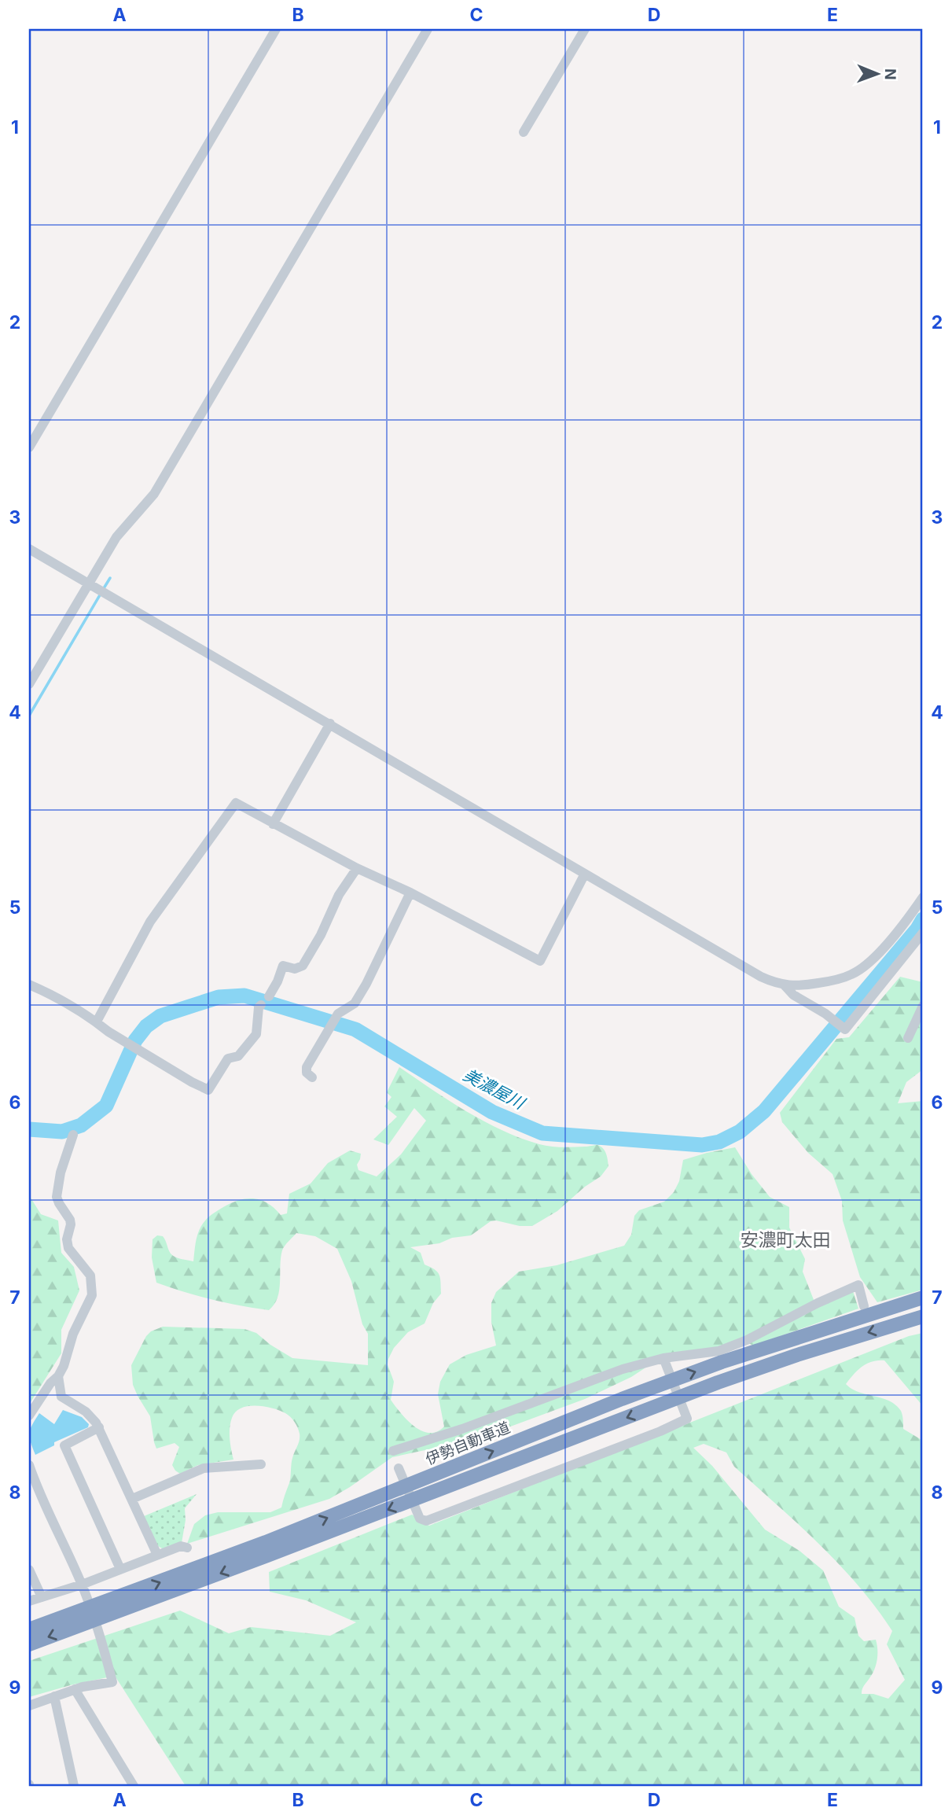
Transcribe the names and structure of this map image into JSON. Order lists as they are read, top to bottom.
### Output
{
  "streets": {
    "highway": ["伊勢自動車道"]
  },
  "districts": ["安濃町太田"],
  "water": ["美濃屋川"],
  "north": "right",
  "grid": {
    "columns": [
      "A",
      "B",
      "C",
      "D",
      "E"
    ],
    "rows": [
      "1",
      "2",
      "3",
      "4",
      "5",
      "6",
      "7",
      "8",
      "9"
    ]
  }
}
